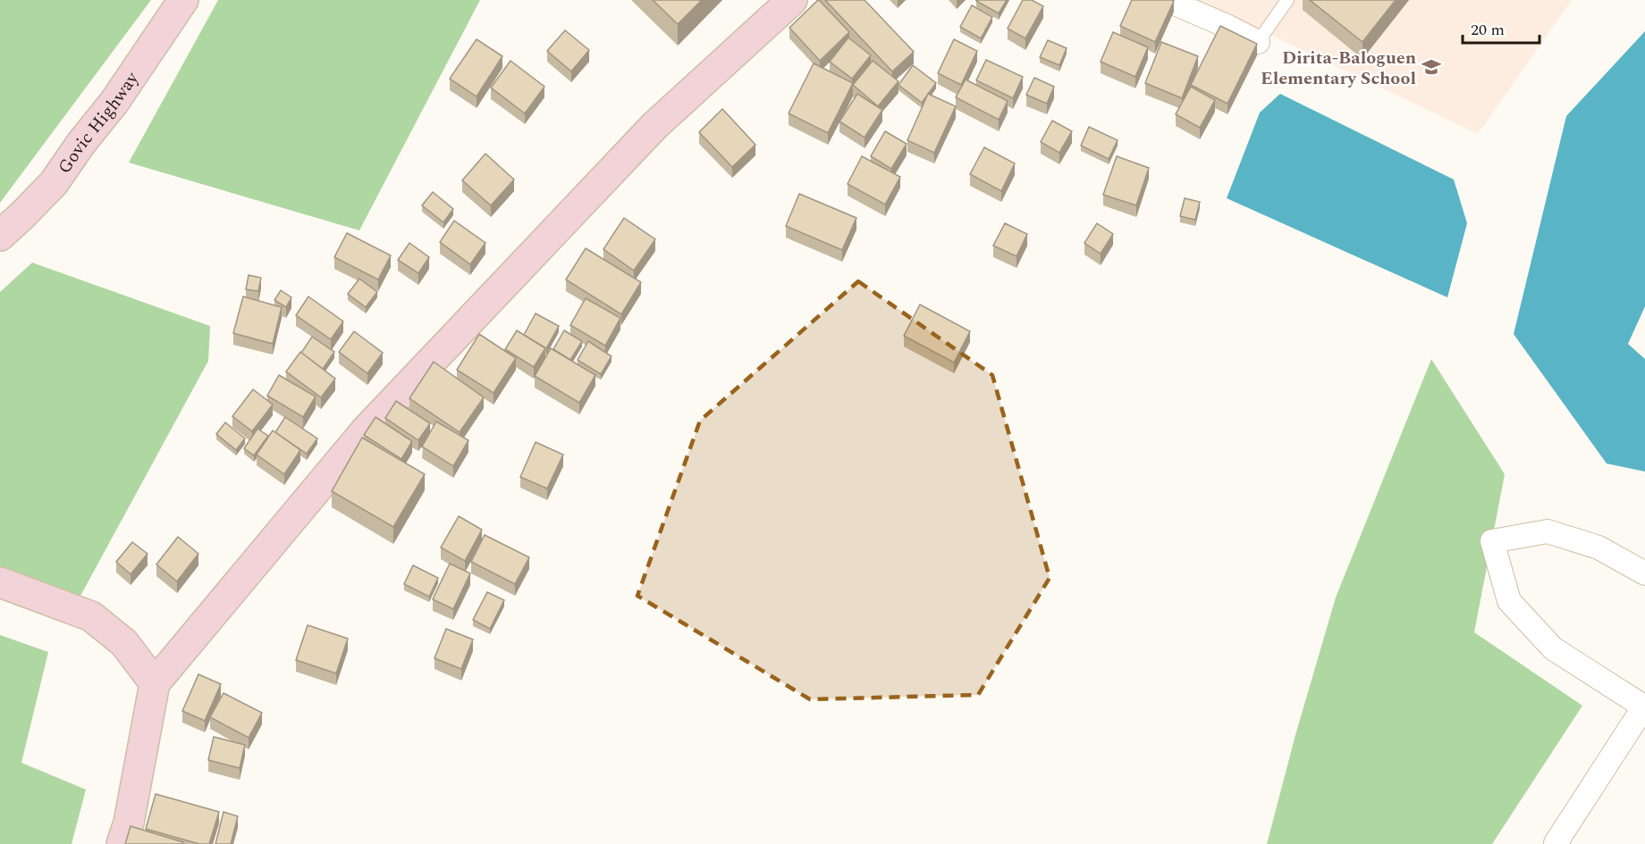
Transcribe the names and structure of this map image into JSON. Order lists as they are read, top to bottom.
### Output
{
  "streets": {
    "street": ["Govic Highway"]
  },
  "places": {
    "school or university": ["Dirita-Baloguen Elementary School"]
  },
  "scale_bar": "20 m"
}
